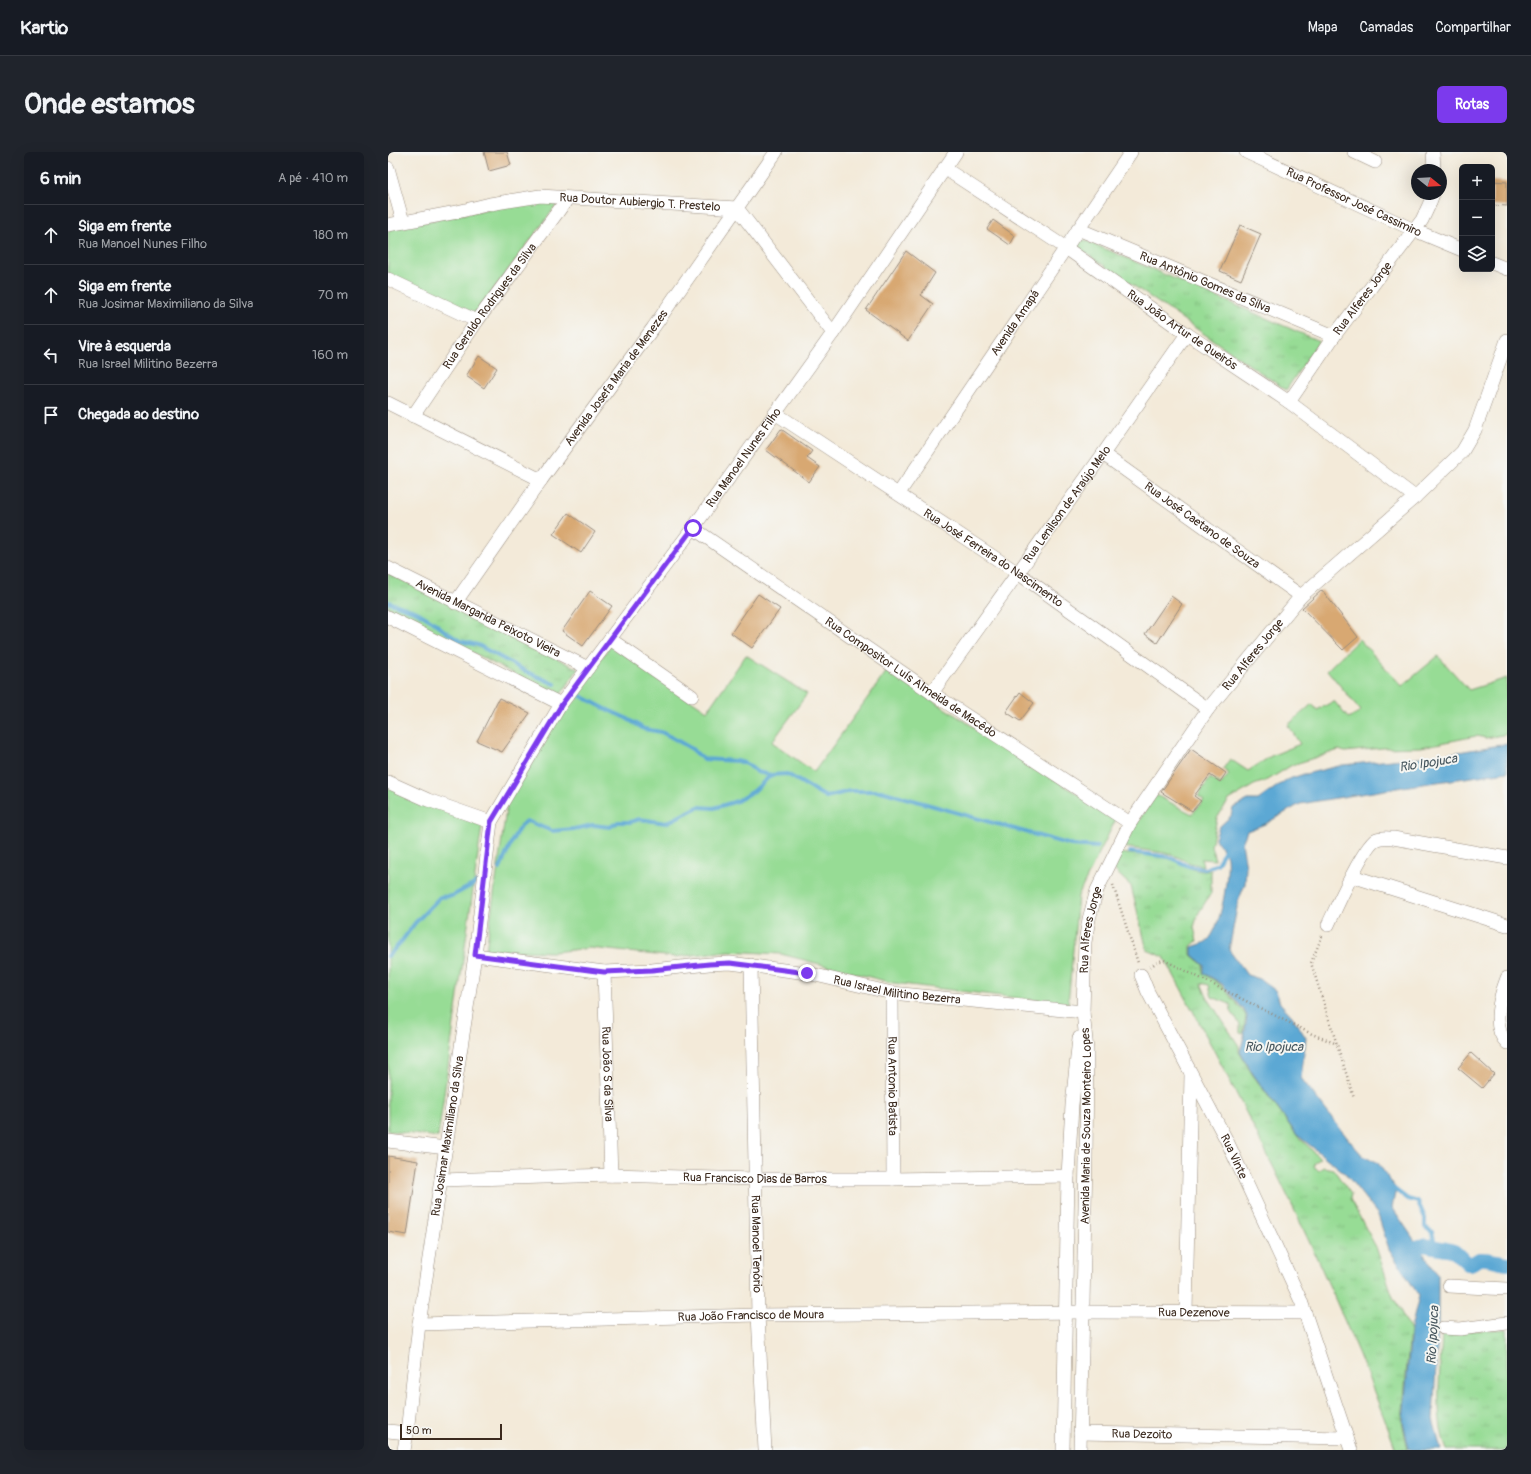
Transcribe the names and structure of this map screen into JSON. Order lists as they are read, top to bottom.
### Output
{
  "streets": {
    "street": [
      "Rua Doutor Aubiergio T. Prestelo",
      "Rua Professor José Cassimiro",
      "Rua Antônio Gomes da Silva",
      "Rua Alferes Jorge",
      "Rua Geraldo Rodrigues da Silva",
      "Avenida Amapá",
      "Rua João Artur de Queirós",
      "Avenida Josefa Maria de Menezes",
      "Rua Manoel Nunes Filho",
      "Rua Lenilson de Araújo Melo",
      "Rua José Caetano de Souza",
      "Rua José Ferreira do Nascimento",
      "Avenida Margarida Peixoto Vieira",
      "Rua Compositor Luís Almeida de Macêdo",
      "Rua Israel Militino Bezerra",
      "Rua João S da Silva",
      "Rua Antonio Batista",
      "Avenida Maria de Souza Monteiro Lopes",
      "Rua Josimar Maximiliano da Silva",
      "Rua Vinte",
      "Rua Francisco Dias de Barros",
      "Rua Manoel Tenório",
      "Rua Dezenove",
      "Rua João Francisco de Moura",
      "Rua Dezoito"
    ]
  },
  "crossings": [
    ["Rua Doutor Aubiergio T. Prestelo", "Rua Geraldo Rodrigues da Silva"],
    ["Rua Doutor Aubiergio T. Prestelo", "Avenida Josefa Maria de Menezes"],
    ["Rua Doutor Aubiergio T. Prestelo", "Rua Manoel Nunes Filho"],
    ["Rua Professor José Cassimiro", "Rua Alferes Jorge"],
    ["Rua Antônio Gomes da Silva", "Rua Alferes Jorge"],
    ["Rua Antônio Gomes da Silva", "Avenida Amapá"],
    ["Rua Alferes Jorge", "Rua João Artur de Queirós"],
    ["Rua Alferes Jorge", "Rua José Caetano de Souza"],
    ["Rua Alferes Jorge", "Rua José Ferreira do Nascimento"],
    ["Rua Alferes Jorge", "Rua Compositor Luís Almeida de Macêdo"],
    ["Rua Alferes Jorge", "Rua Israel Militino Bezerra"],
    ["Rua Alferes Jorge", "Avenida Maria de Souza Monteiro Lopes"],
    ["Avenida Amapá", "Rua João Artur de Queirós"],
    ["Avenida Amapá", "Rua José Ferreira do Nascimento"],
    ["Rua João Artur de Queirós", "Rua Manoel Nunes Filho"],
    ["Rua João Artur de Queirós", "Rua Lenilson de Araújo Melo"],
    ["Avenida Josefa Maria de Menezes", "Avenida Margarida Peixoto Vieira"],
    ["Rua Manoel Nunes Filho", "Rua José Ferreira do Nascimento"],
    ["Rua Manoel Nunes Filho", "Avenida Margarida Peixoto Vieira"],
    ["Rua Manoel Nunes Filho", "Rua Compositor Luís Almeida de Macêdo"],
    ["Rua Manoel Nunes Filho", "Rua Josimar Maximiliano da Silva"],
    ["Rua Lenilson de Araújo Melo", "Rua José Caetano de Souza"],
    ["Rua Lenilson de Araújo Melo", "Rua José Ferreira do Nascimento"],
    ["Rua Lenilson de Araújo Melo", "Rua Compositor Luís Almeida de Macêdo"],
    ["Rua Israel Militino Bezerra", "Rua João S da Silva"],
    ["Rua Israel Militino Bezerra", "Rua Antonio Batista"],
    ["Rua Israel Militino Bezerra", "Avenida Maria de Souza Monteiro Lopes"],
    ["Rua Israel Militino Bezerra", "Rua Josimar Maximiliano da Silva"],
    ["Rua Israel Militino Bezerra", "Rua Manoel Tenório"],
    ["Rua João S da Silva", "Rua Francisco Dias de Barros"],
    ["Rua Antonio Batista", "Rua Francisco Dias de Barros"],
    ["Avenida Maria de Souza Monteiro Lopes", "Rua Francisco Dias de Barros"],
    ["Avenida Maria de Souza Monteiro Lopes", "Rua Dezenove"],
    ["Avenida Maria de Souza Monteiro Lopes", "Rua João Francisco de Moura"],
    ["Avenida Maria de Souza Monteiro Lopes", "Rua Dezoito"],
    ["Rua Josimar Maximiliano da Silva", "Rua Francisco Dias de Barros"],
    ["Rua Josimar Maximiliano da Silva", "Rua João Francisco de Moura"],
    ["Rua Vinte", "Rua Dezenove"],
    ["Rua Vinte", "Rua Dezoito"],
    ["Rua Francisco Dias de Barros", "Rua Manoel Tenório"],
    ["Rua Manoel Tenório", "Rua João Francisco de Moura"],
    ["Rua Dezenove", "Rua João Francisco de Moura"]
  ],
  "water": ["Rio Ipojuca"],
  "scale_bar": "50 m",
  "north": "right",
  "page": {
    "header": "Kartio",
    "nav": ["Mapa", "Camadas", "Compartilhar"],
    "buttons": "Rotas",
    "title": "Onde estamos",
    "heading": ["6 min", "A pé · 410 m"],
    "map_buttons": ["+", "−"],
    "list": [
      ["Siga em frente", "Rua Manoel Nunes Filho", "180 m"],
      ["Siga em frente", "Rua Josimar Maximiliano da Silva", "70 m"],
      ["Vire à esquerda", "Rua Israel Militino Bezerra", "160 m"],
      "Chegada ao destino"
    ],
    "scale": "50 m"
  }
}
